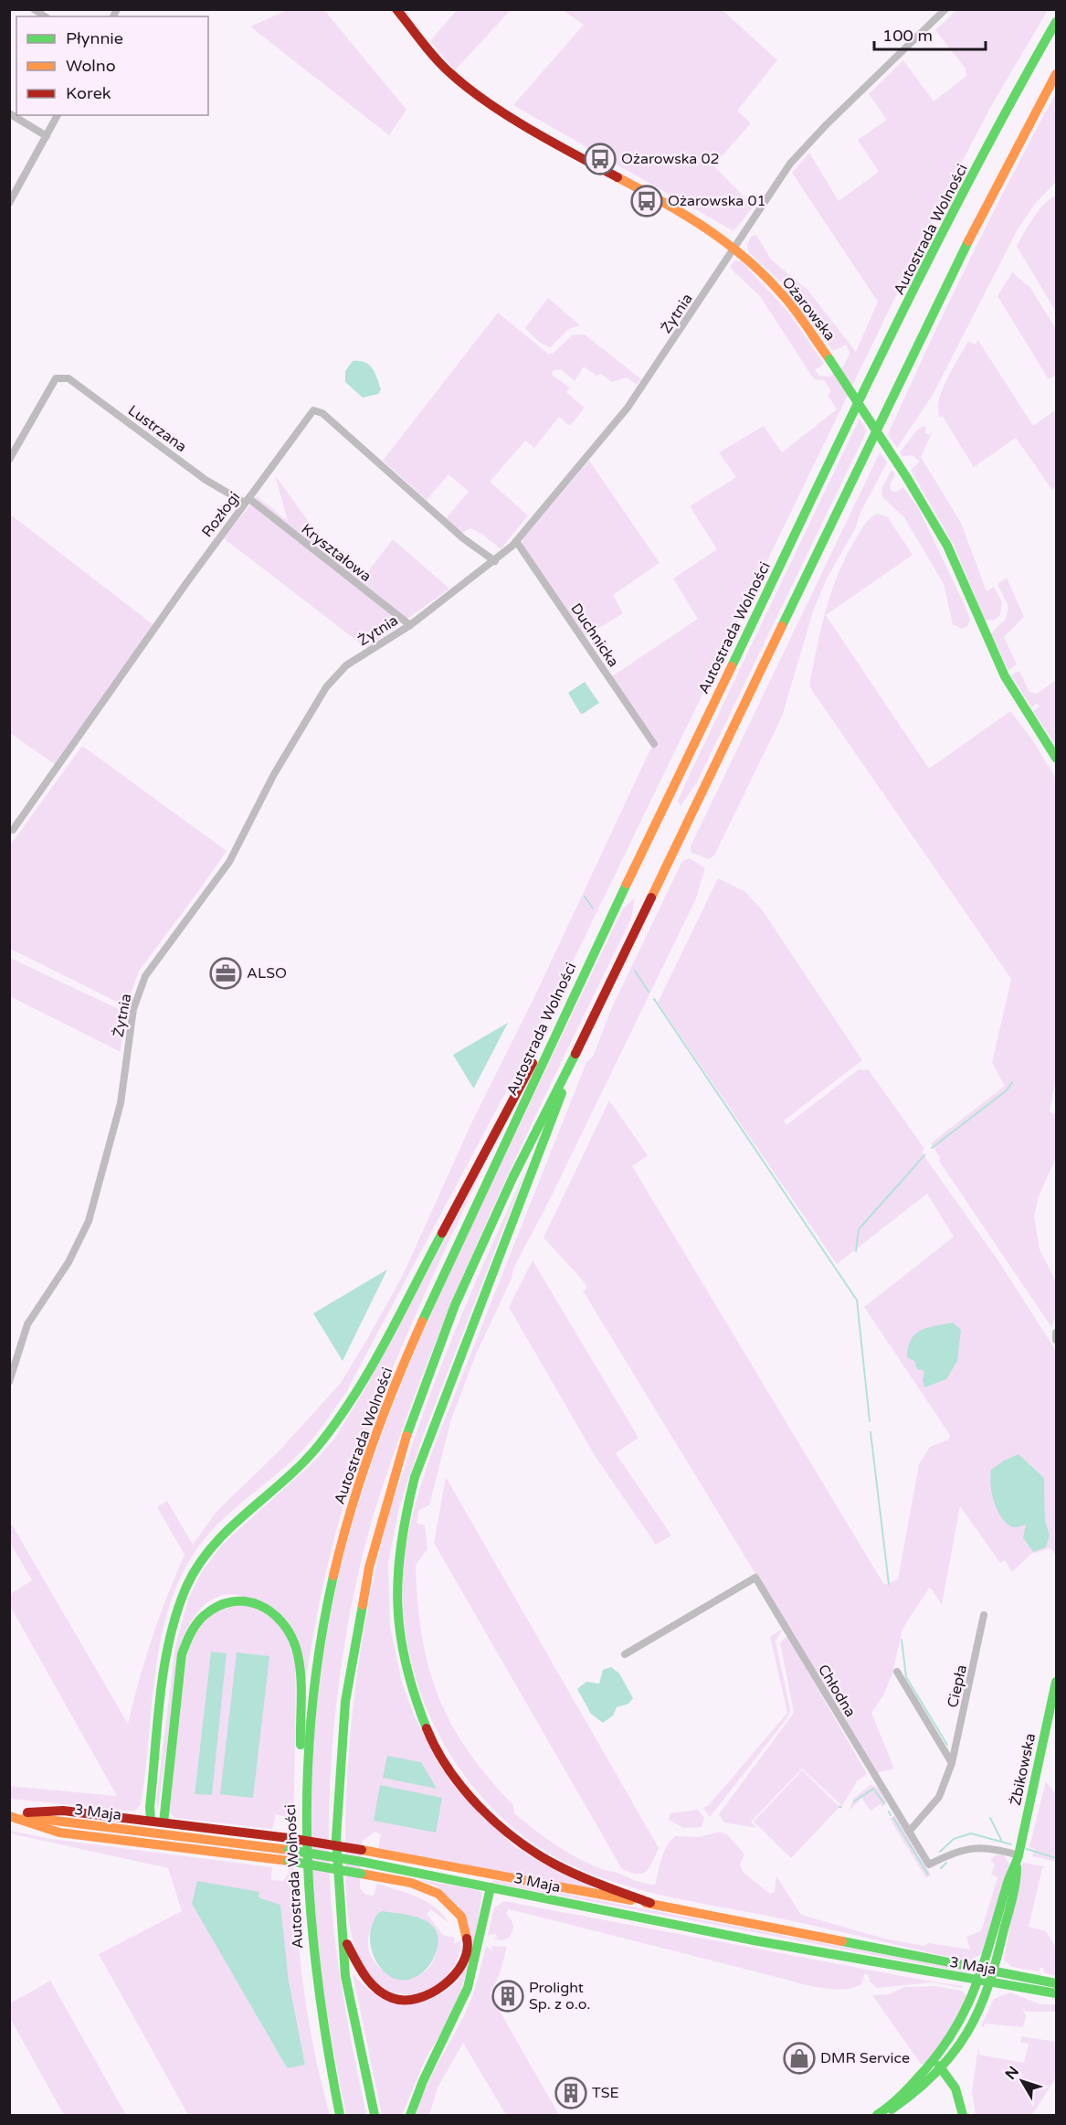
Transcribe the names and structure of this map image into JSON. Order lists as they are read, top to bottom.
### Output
{
  "streets": {
    "main road": [
      "Autostrada Wolności",
      "Ożarowska",
      "Żbikowska",
      "3 Maja"
    ],
    "street": [
      "Żytnia",
      "Lustrzana",
      "Rozłogi",
      "Kryształowa",
      "Duchnicka",
      "Ciepła",
      "Chłodna"
    ]
  },
  "crossings": [
    ["Ożarowska", "Żytnia"],
    ["Żytnia", "Rozłogi"],
    ["Żytnia", "Kryształowa"],
    ["Żytnia", "Duchnicka"],
    ["Lustrzana", "Rozłogi"],
    ["Lustrzana", "Kryształowa"],
    ["Rozłogi", "Kryształowa"],
    ["Ciepła", "Chłodna"],
    ["Chłodna", "Żbikowska"],
    ["Żbikowska", "3 Maja"]
  ],
  "places": {
    "bus stop": ["Ożarowska 02", "Ożarowska 01"],
    "office": ["ALSO"],
    "building": ["Prolight Sp. z o.o.", "TSE"],
    "shop": ["DMR Service"]
  },
  "legend": ["Płynnie", "Wolno", "Korek"],
  "scale_bar": "100 m",
  "north": "top left"
}
